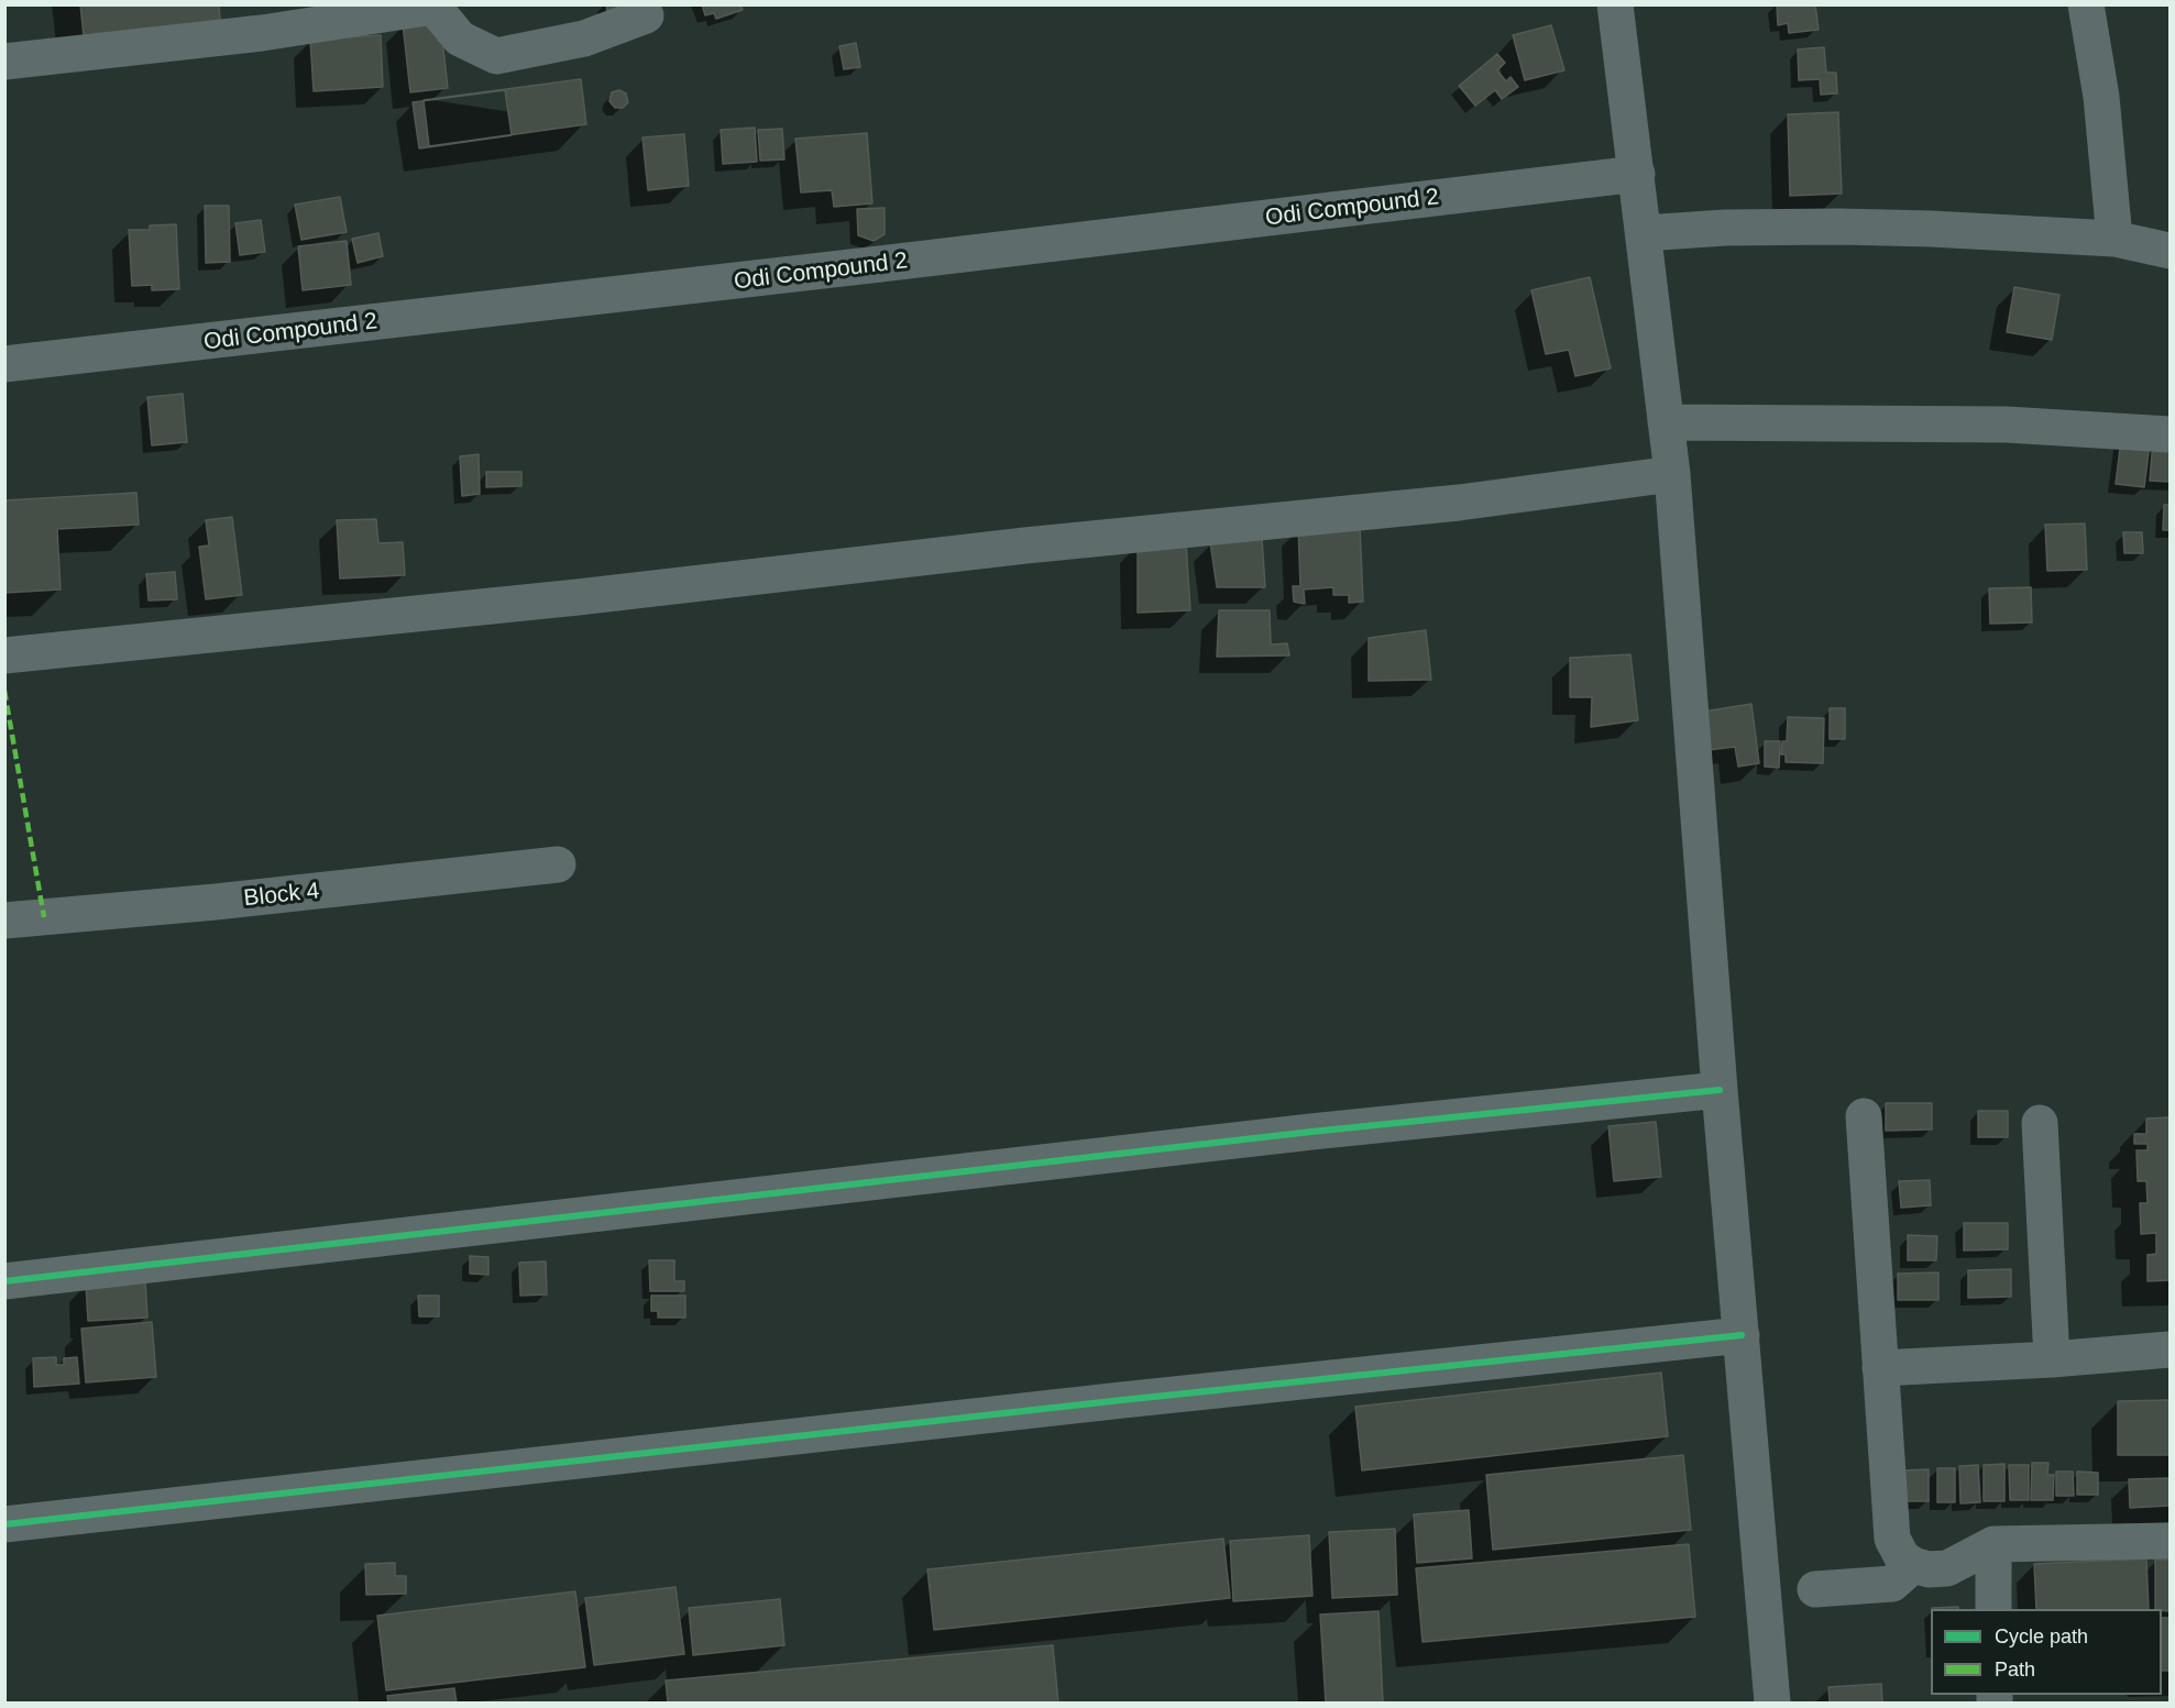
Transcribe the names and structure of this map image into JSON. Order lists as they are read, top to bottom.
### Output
{
  "streets": {
    "street": ["Odi Compound 2", "Block 4"]
  },
  "legend": ["Cycle path", "Path"]
}
